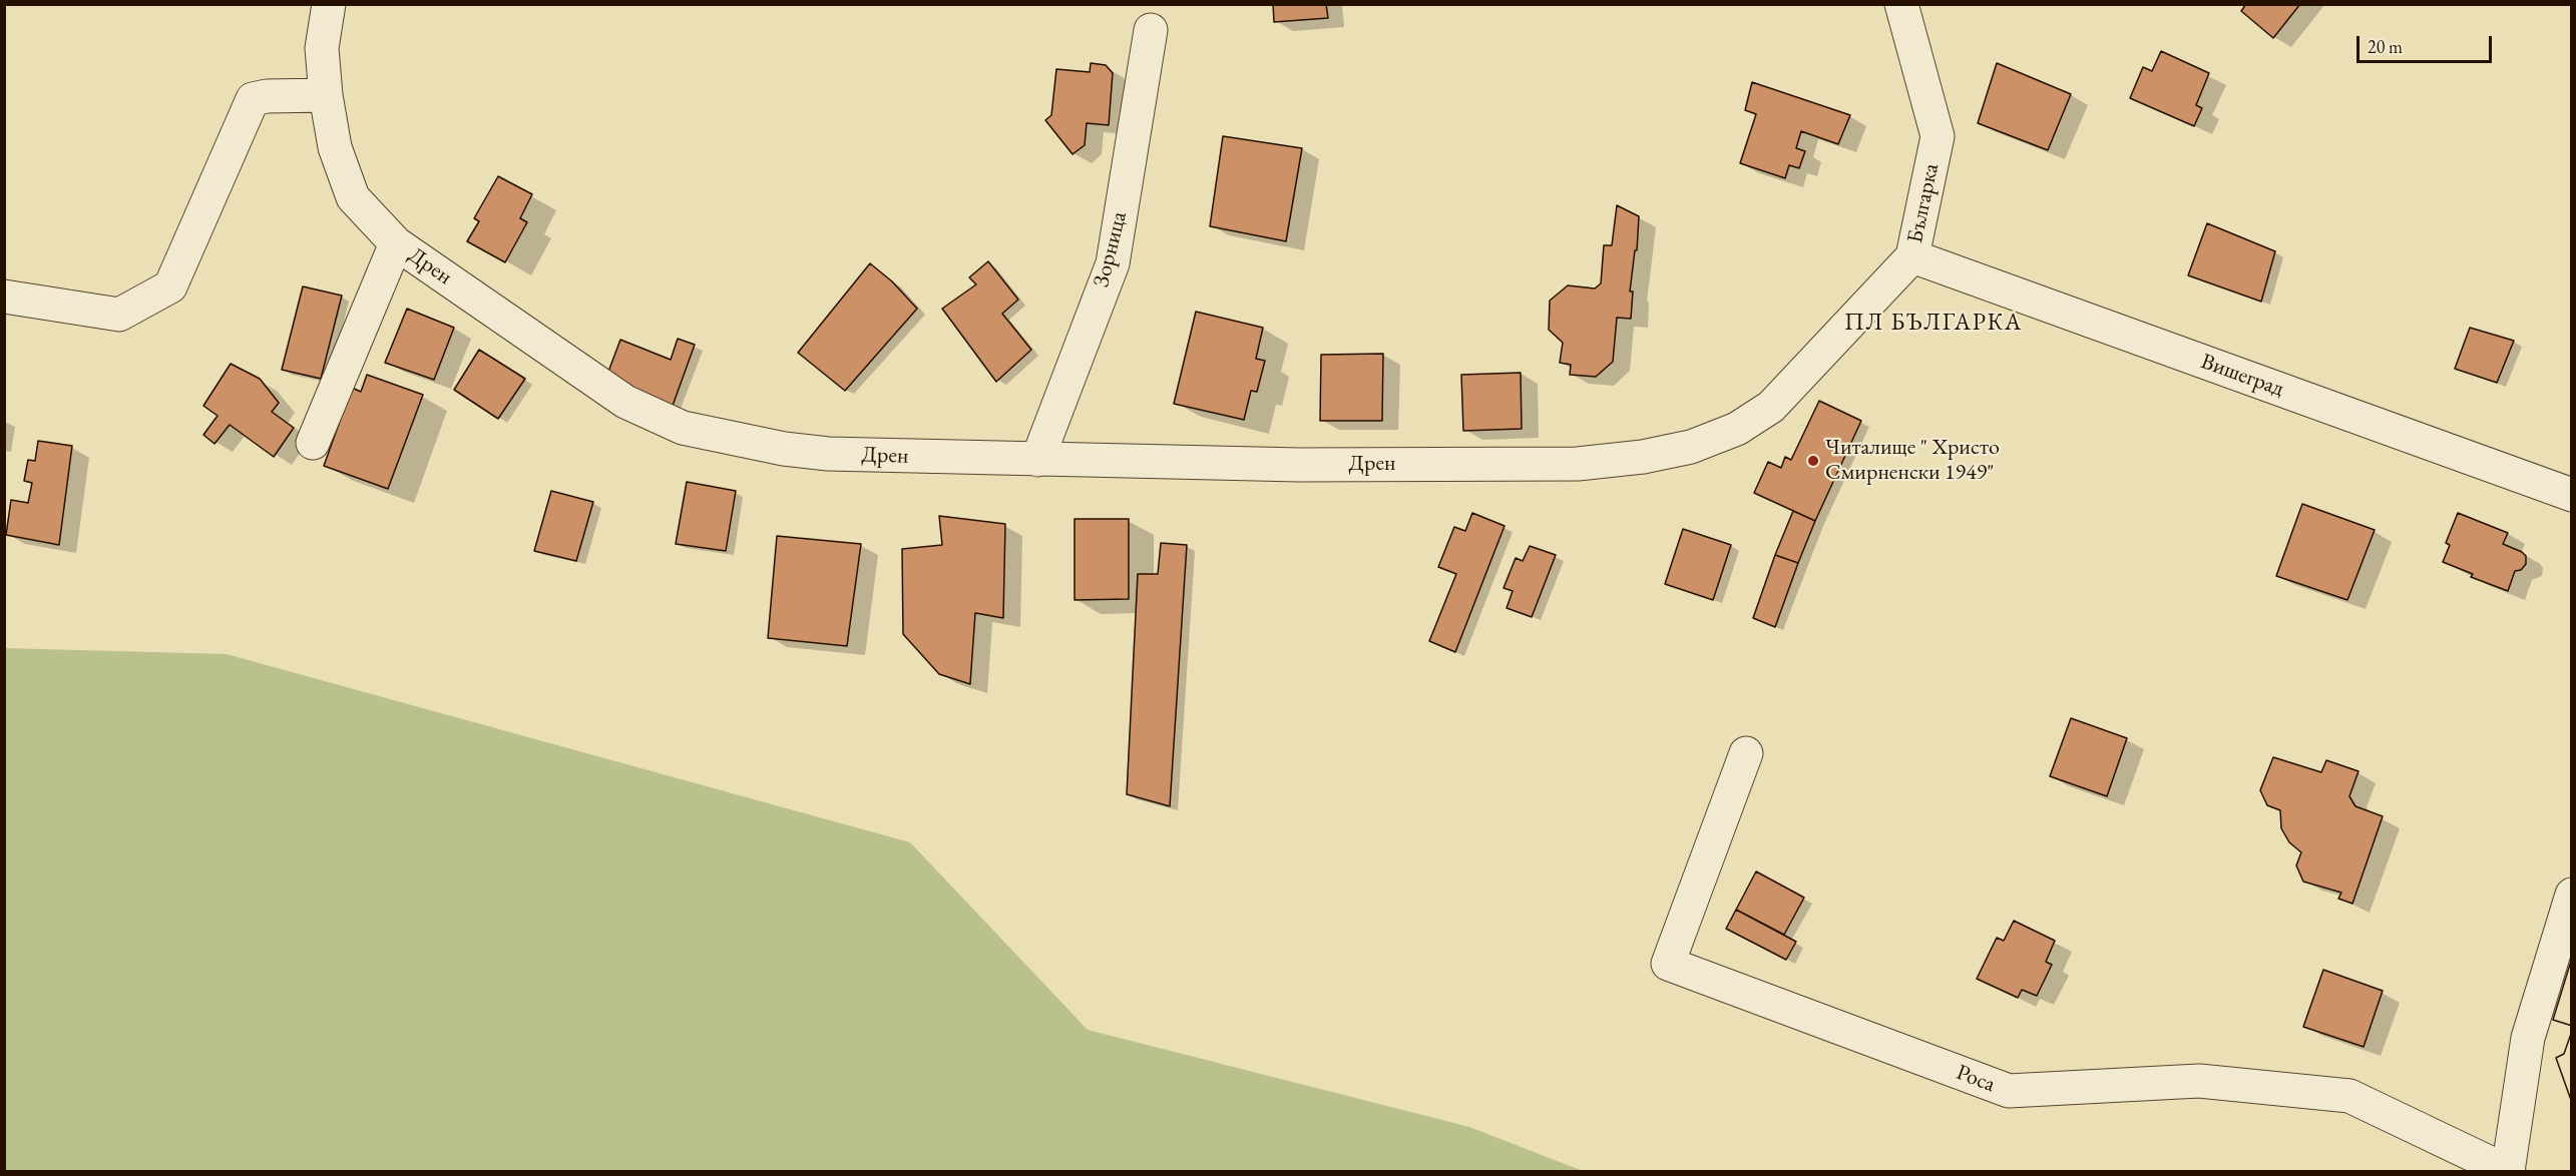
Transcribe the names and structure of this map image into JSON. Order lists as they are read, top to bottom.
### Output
{
  "streets": {
    "street": [
      "Българка",
      "Зорница",
      "Дрен",
      "Вишеград",
      "Роса"
    ]
  },
  "crossings": [
    ["Българка", "Дрен"],
    ["Българка", "Вишеград"],
    ["Зорница", "Дрен"]
  ],
  "districts": ["ПЛ БЪЛГАРКА"],
  "places": ["Читалище \" Христо Смирненски 1949\""],
  "scale_bar": "20 m"
}
